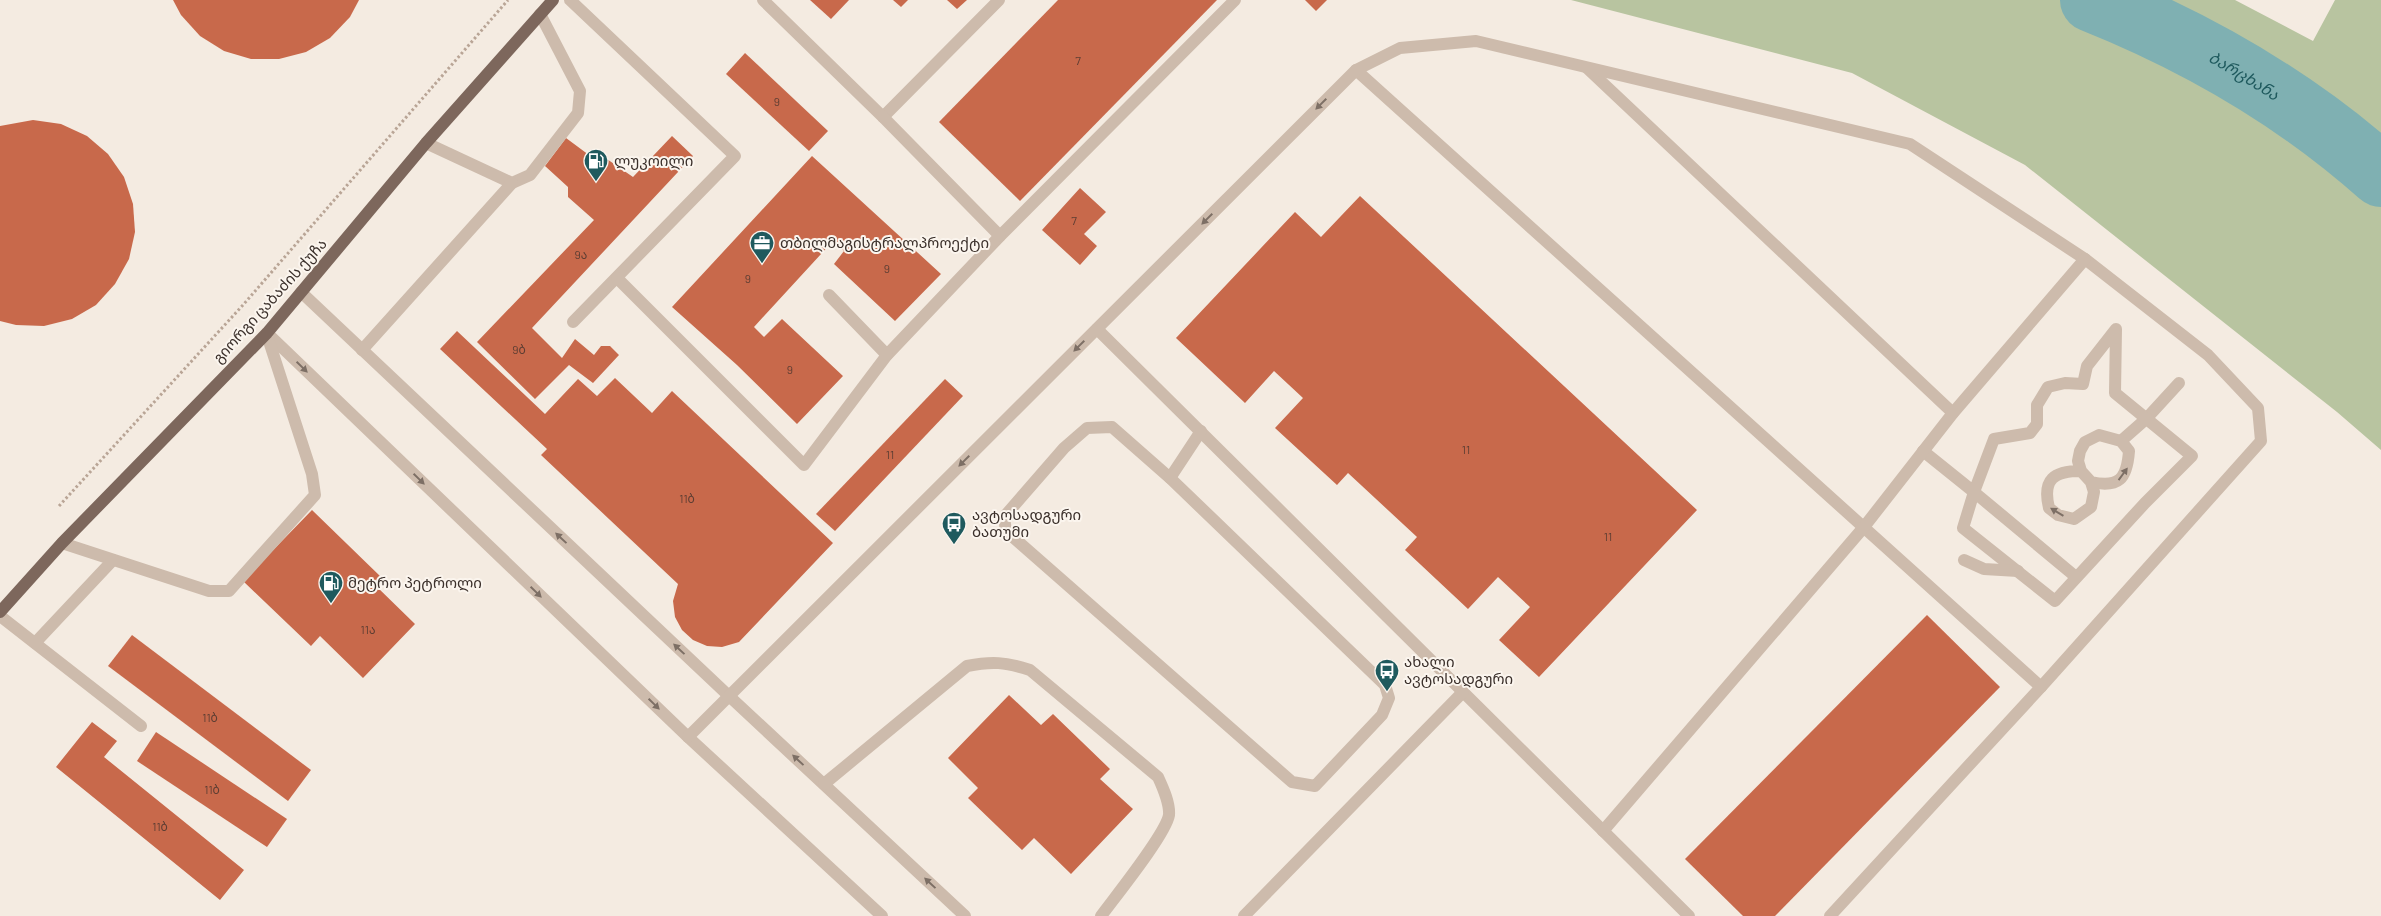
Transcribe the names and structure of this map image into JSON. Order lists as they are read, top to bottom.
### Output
{
  "streets": {
    "main road": ["გიორგი ცაბაძის ქუჩა"]
  },
  "water": ["ბარცხანა"],
  "places": {
    "fuel station": ["ლუკოილი", "მეტრო პეტროლი"],
    "office": ["თბილმაგისტრალპროექტი"],
    "bus stop": ["ავტოსადგური ბათუმი", "ახალი ავტოსადგური"]
  },
  "house_numbers": [
    "7",
    "9",
    "7",
    "9ა",
    "9",
    "9",
    "9ბ",
    "9",
    "11",
    "11",
    "11ბ",
    "11",
    "11ა",
    "11ბ",
    "11ბ",
    "11ბ"
  ]
}
